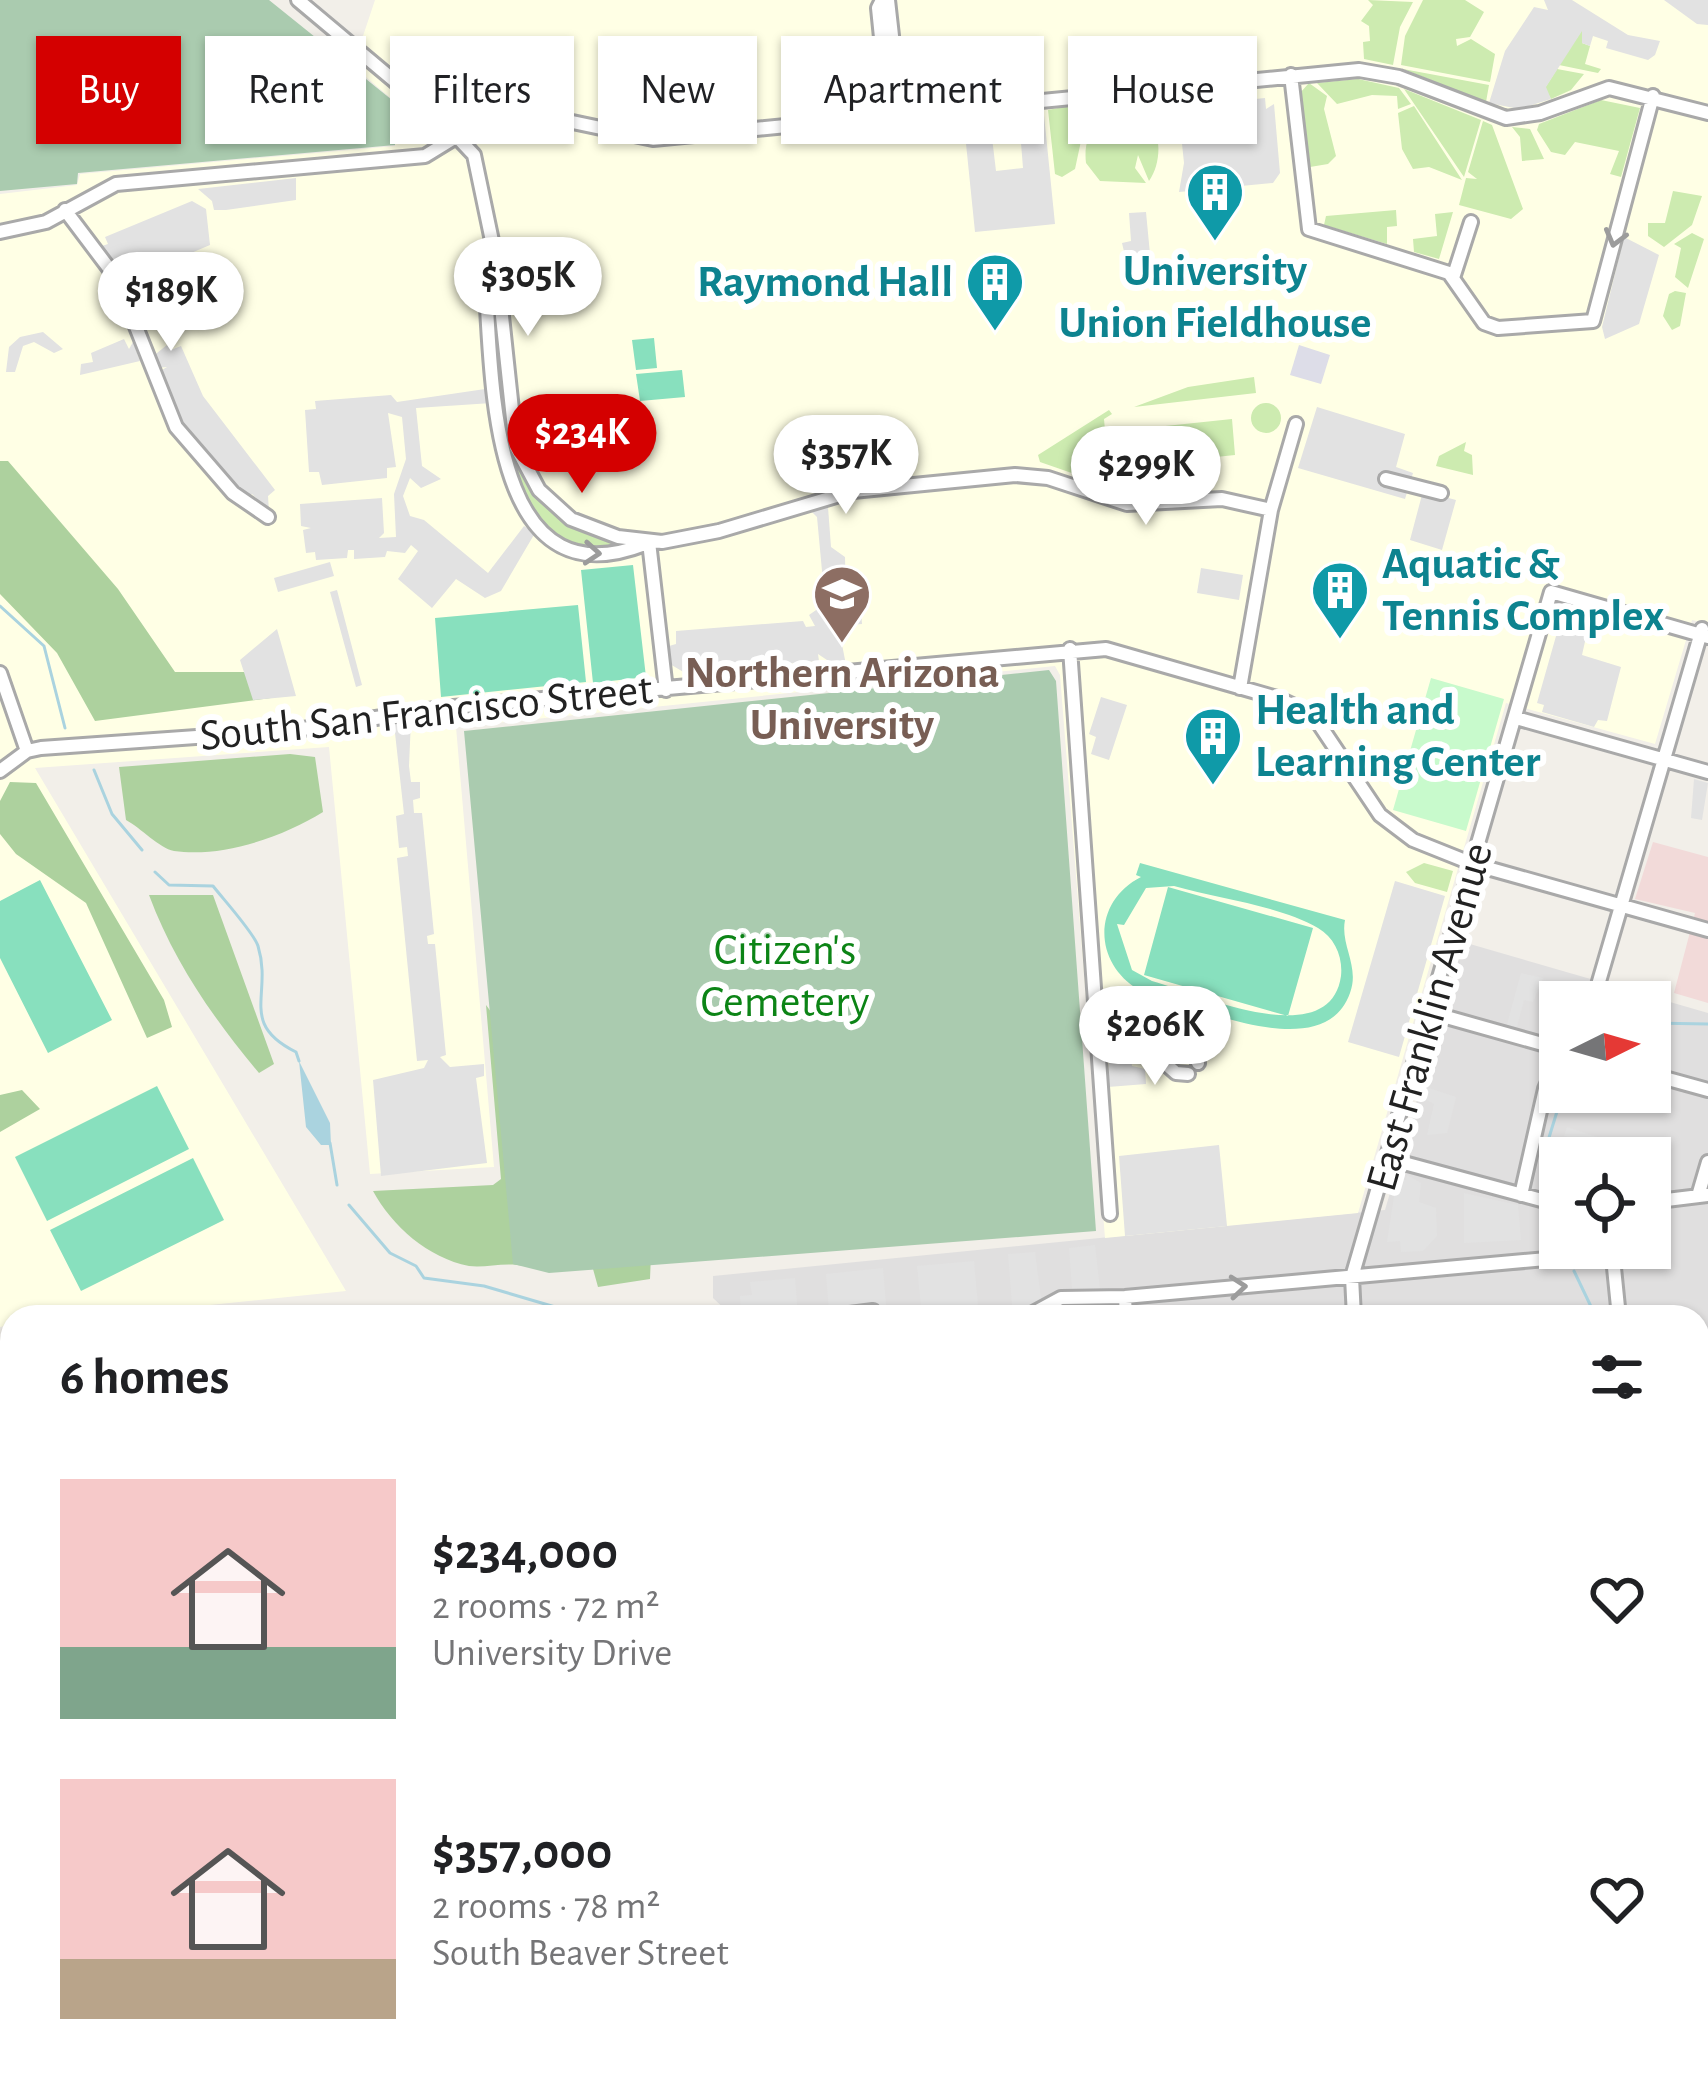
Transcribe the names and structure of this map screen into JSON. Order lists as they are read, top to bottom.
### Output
{
  "streets": {
    "street": ["South San Francisco Street", "East Franklin Avenue"]
  },
  "crossings": [
    ["South San Francisco Street", "East Franklin Avenue"]
  ],
  "parks": ["Citizen's Cemetery"],
  "places": {
    "building": [
      "University Union Fieldhouse",
      "Raymond Hall",
      "Aquatic & Tennis Complex",
      "Health and Learning Center"
    ],
    "school or university": ["Northern Arizona University"]
  },
  "north": "right",
  "page": {
    "chip": [
      "Buy",
      "Rent",
      "Filters",
      "New",
      "Apartment",
      "House"
    ],
    "price": [
      "$305K",
      "$189K",
      "$234K",
      "$357K",
      "$299K",
      "$206K"
    ],
    "heading": "6 homes",
    "list": [
      {
        "name": "$234,000",
        "note": "2 rooms · 72 m² · University Drive"
      },
      {
        "name": "$357,000",
        "note": "2 rooms · 78 m² · South Beaver Street"
      }
    ]
  }
}
